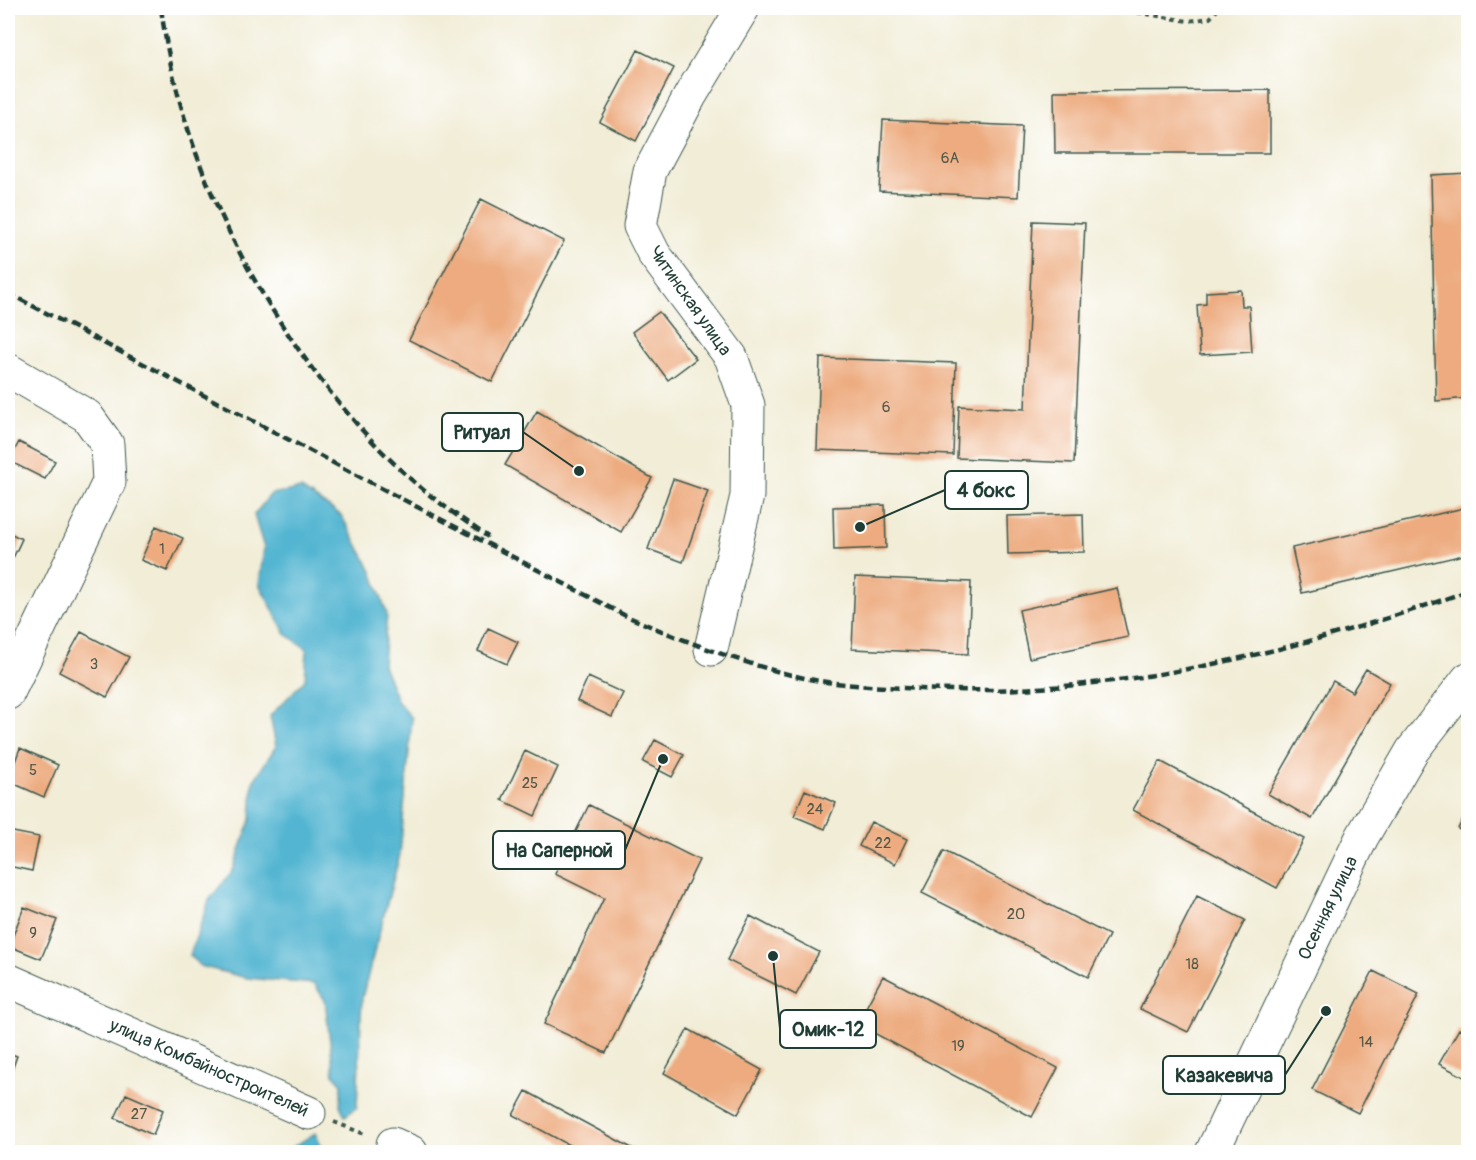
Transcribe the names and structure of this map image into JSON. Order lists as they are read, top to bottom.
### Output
{
  "streets": {
    "street": ["Читинская улица", "Осенняя улица", "улица Комбайностроителей"]
  },
  "places": [
    "Ритуал",
    "4 бокс",
    "На Саперной",
    "Омик-12",
    "Казакевича"
  ],
  "house_numbers": [
    "6А",
    "6",
    "1",
    "3",
    "5",
    "25",
    "24",
    "22",
    "20",
    "9",
    "18",
    "14",
    "19",
    "27"
  ]
}
